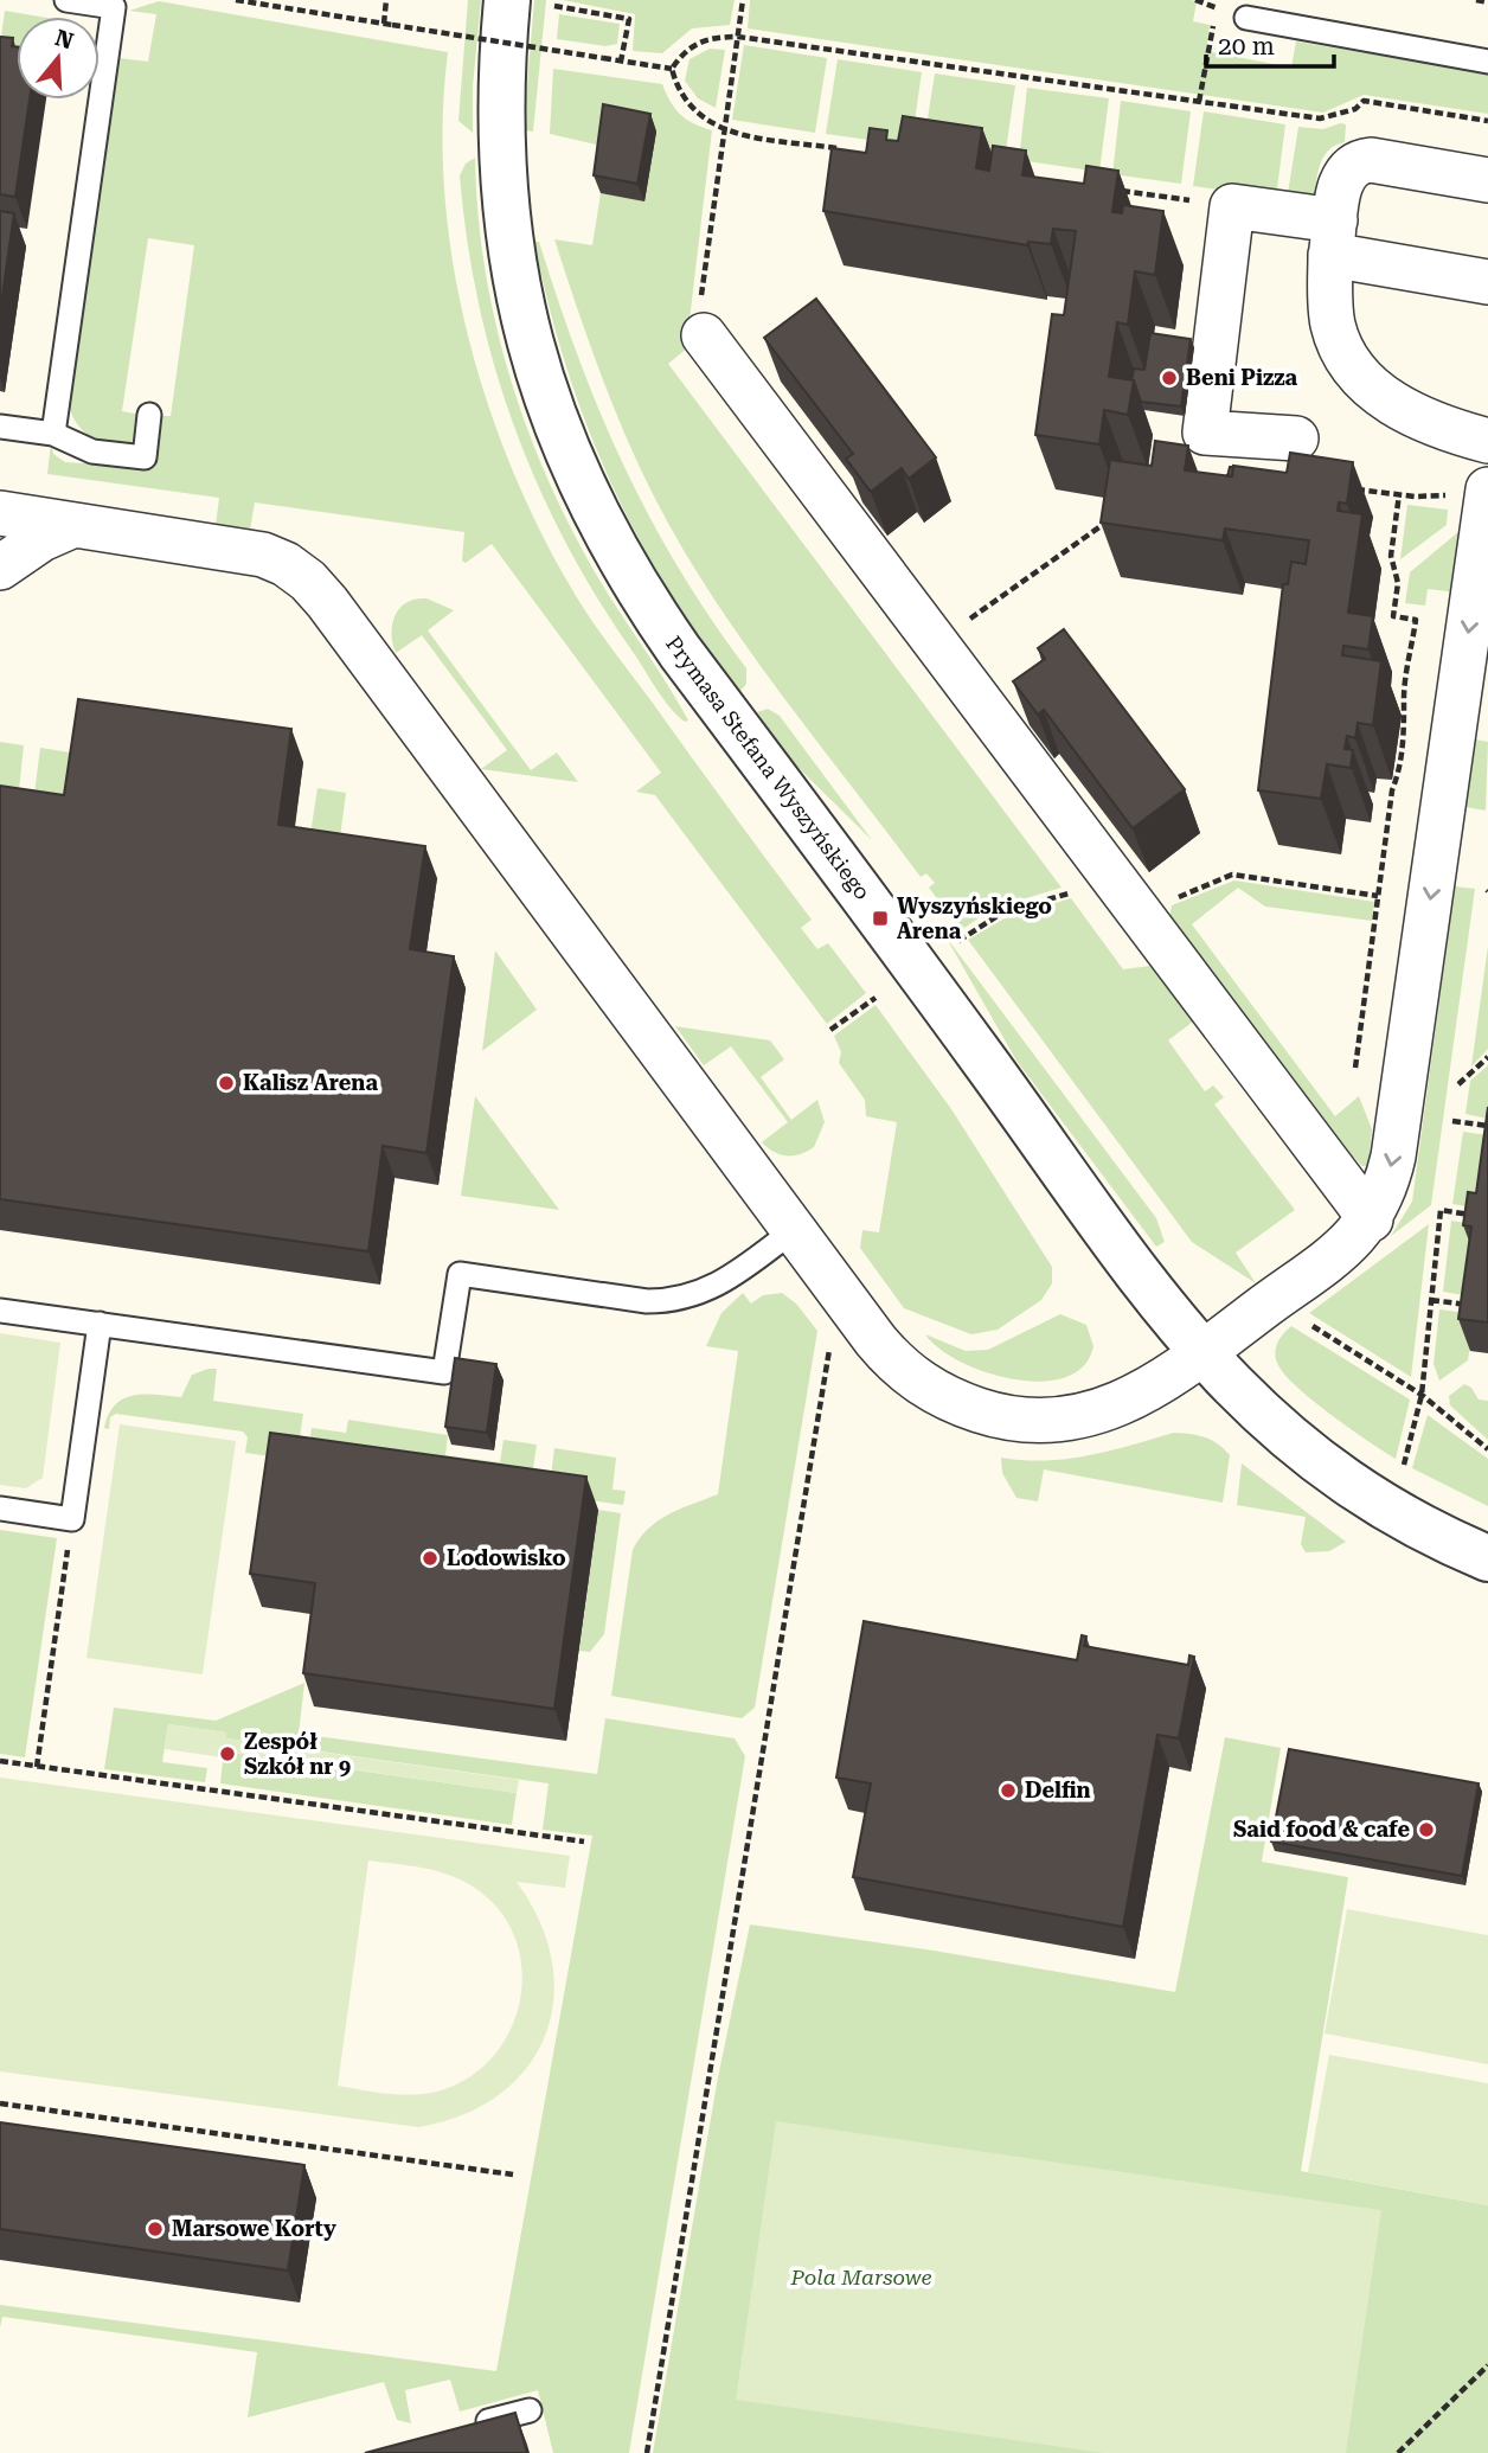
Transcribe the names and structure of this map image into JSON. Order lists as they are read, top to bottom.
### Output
{
  "streets": {
    "street": ["Prymasa Stefana Wyszyńskiego"]
  },
  "parks": ["Pola Marsowe"],
  "places": {
    "other": [
      "Beni Pizza",
      "Kalisz Arena",
      "Lodowisko",
      "Zespół Szkół nr 9",
      "Delfin",
      "Said food & cafe",
      "Marsowe Korty"
    ],
    "transit": ["Wyszyńskiego Arena"]
  },
  "scale_bar": "20 m",
  "north": "top"
}
